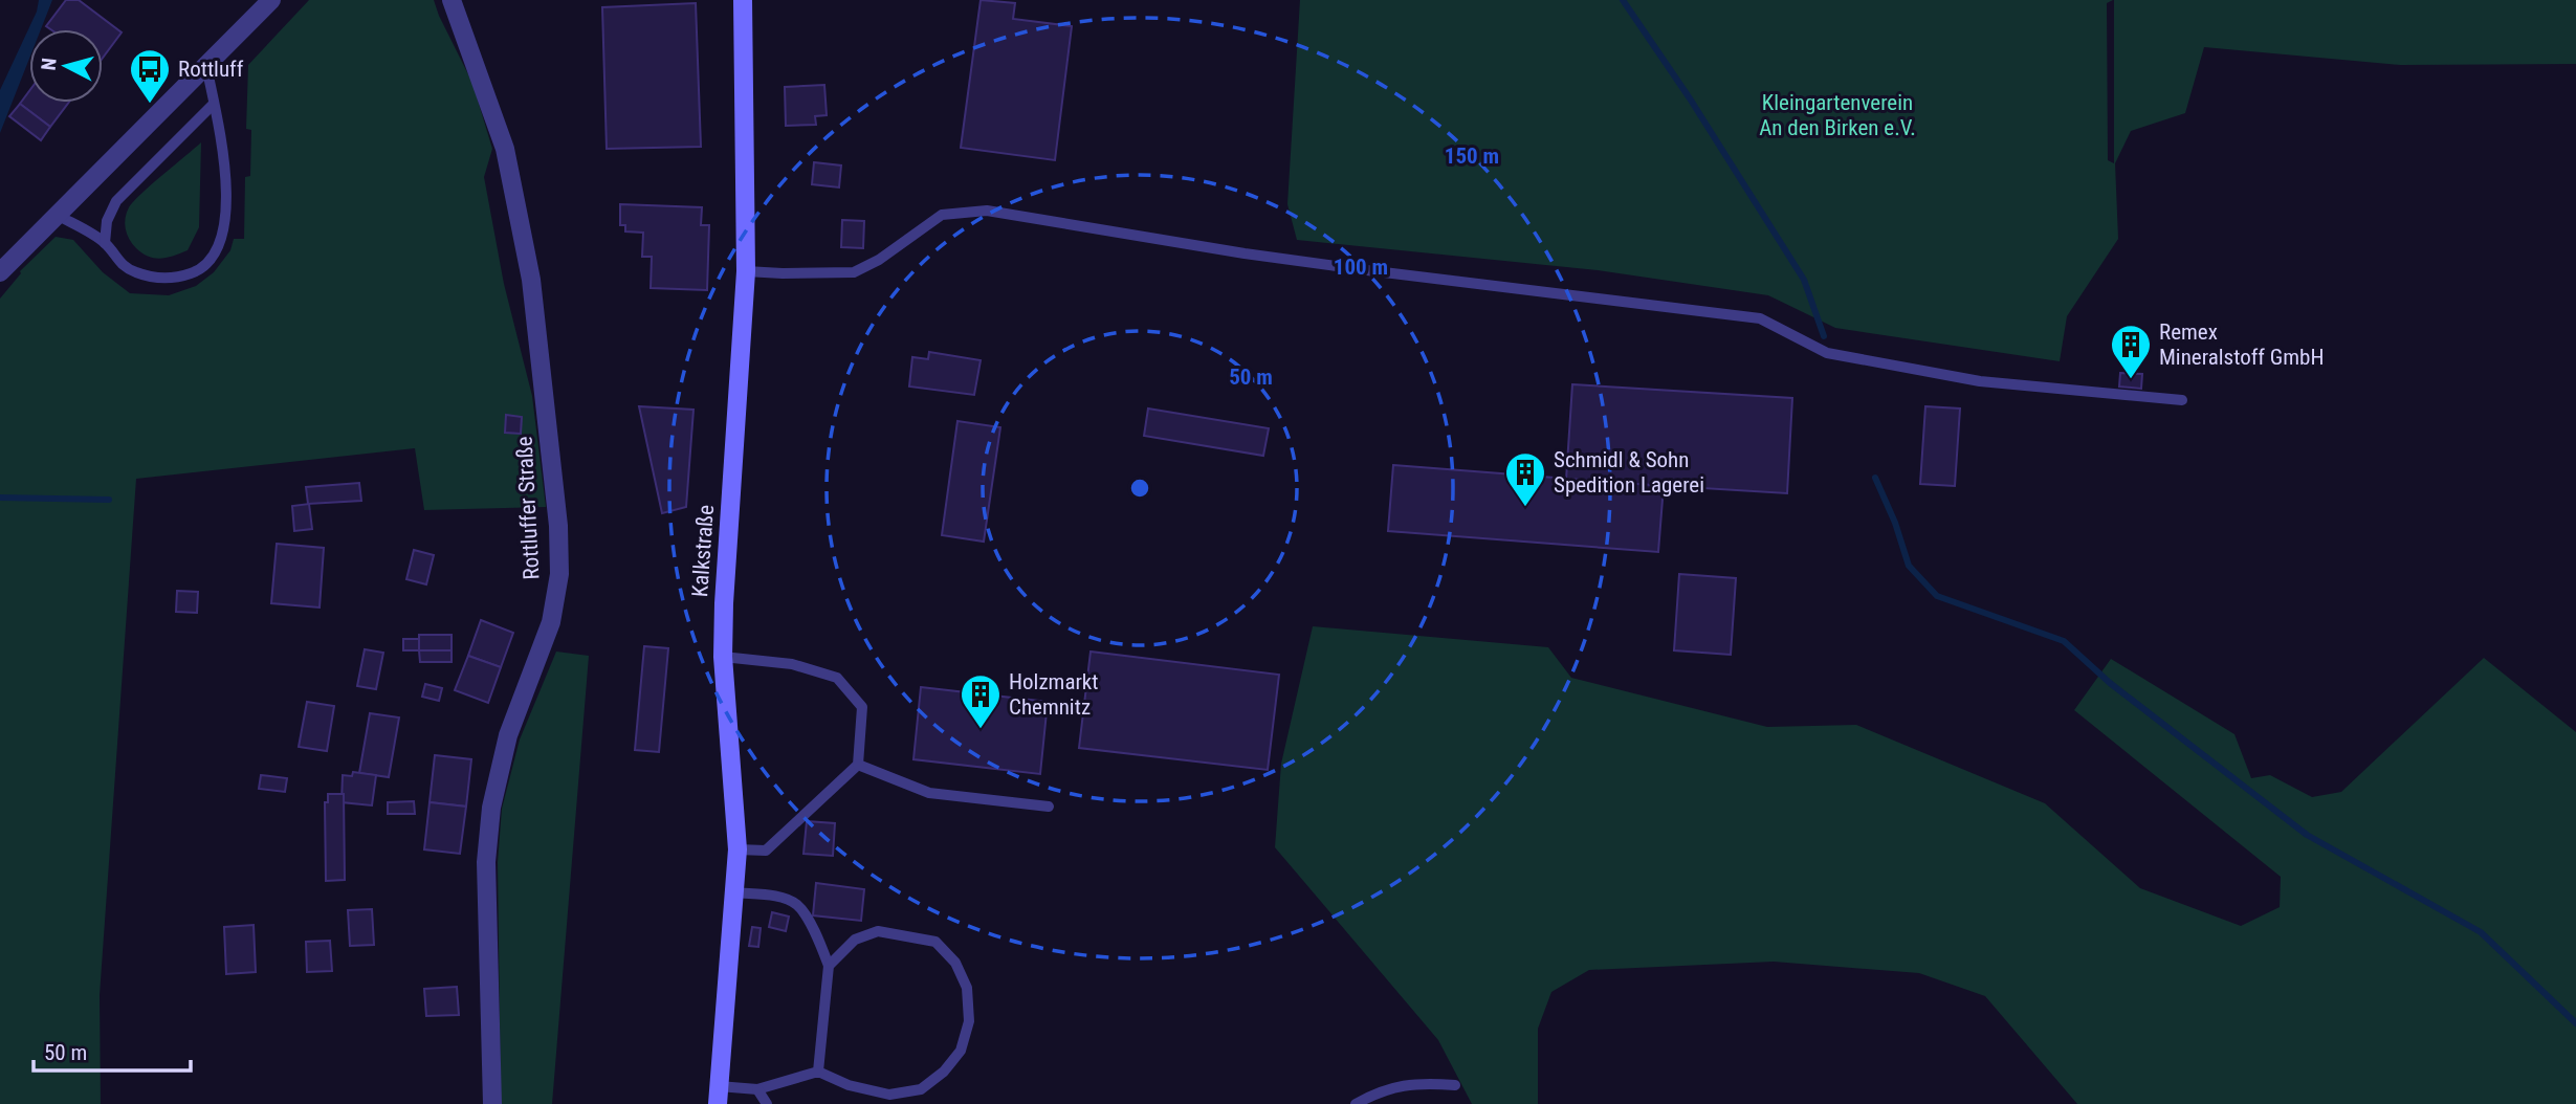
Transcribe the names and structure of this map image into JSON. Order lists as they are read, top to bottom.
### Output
{
  "streets": {
    "main road": ["Kalkstraße"],
    "street": ["Rottluffer Straße"]
  },
  "parks": ["Kleingartenverein An den Birken e.V."],
  "places": {
    "bus stop": ["Rottluff"],
    "building": ["Remex Mineralstoff GmbH", "Schmidl & Sohn Spedition Lagerei", "Holzmarkt Chemnitz"]
  },
  "scale_bar": "50 m",
  "north": "left",
  "rings": ["150 m", "100 m", "50 m"]
}
